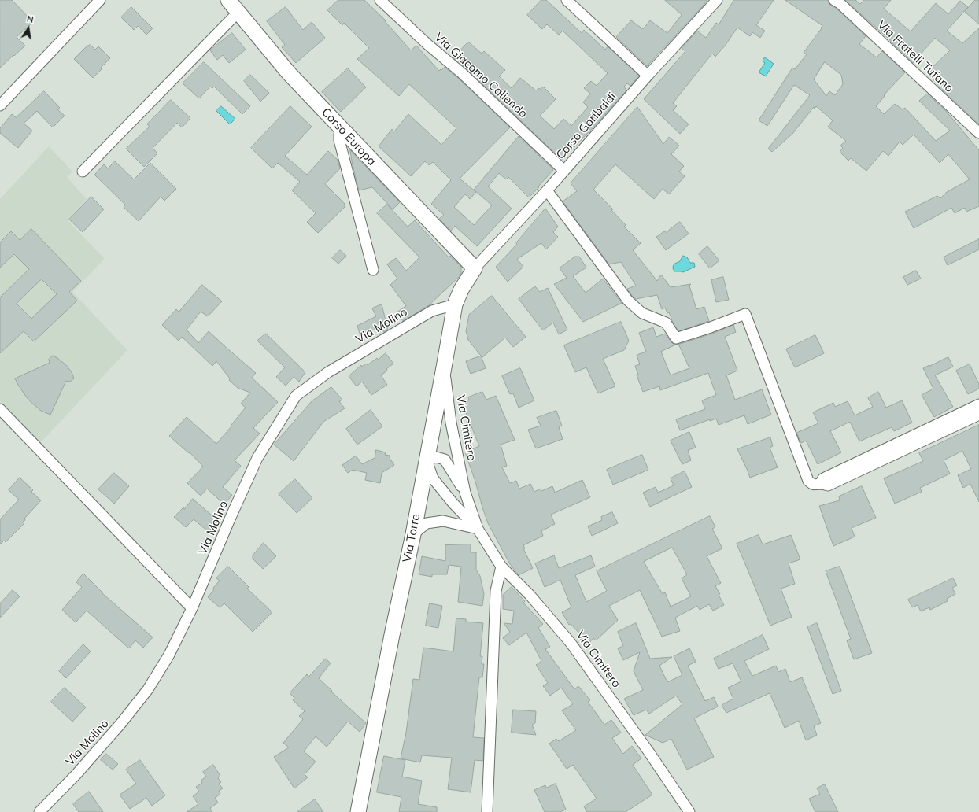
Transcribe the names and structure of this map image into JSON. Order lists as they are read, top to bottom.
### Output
{
  "streets": {
    "main road": ["Corso Europa", "Via Torre"],
    "street": [
      "Via Fratelli Tufano",
      "Via Giacomo Caliendo",
      "Corso Garibaldi",
      "Via Molino",
      "Via Cimitero"
    ]
  },
  "crossings": [
    ["Via Giacomo Caliendo", "Corso Garibaldi"],
    ["Corso Garibaldi", "Corso Europa"],
    ["Corso Garibaldi", "Via Torre"],
    ["Corso Europa", "Via Torre"],
    ["Via Molino", "Via Torre"],
    ["Via Cimitero", "Via Torre"]
  ],
  "north": "top"
}
